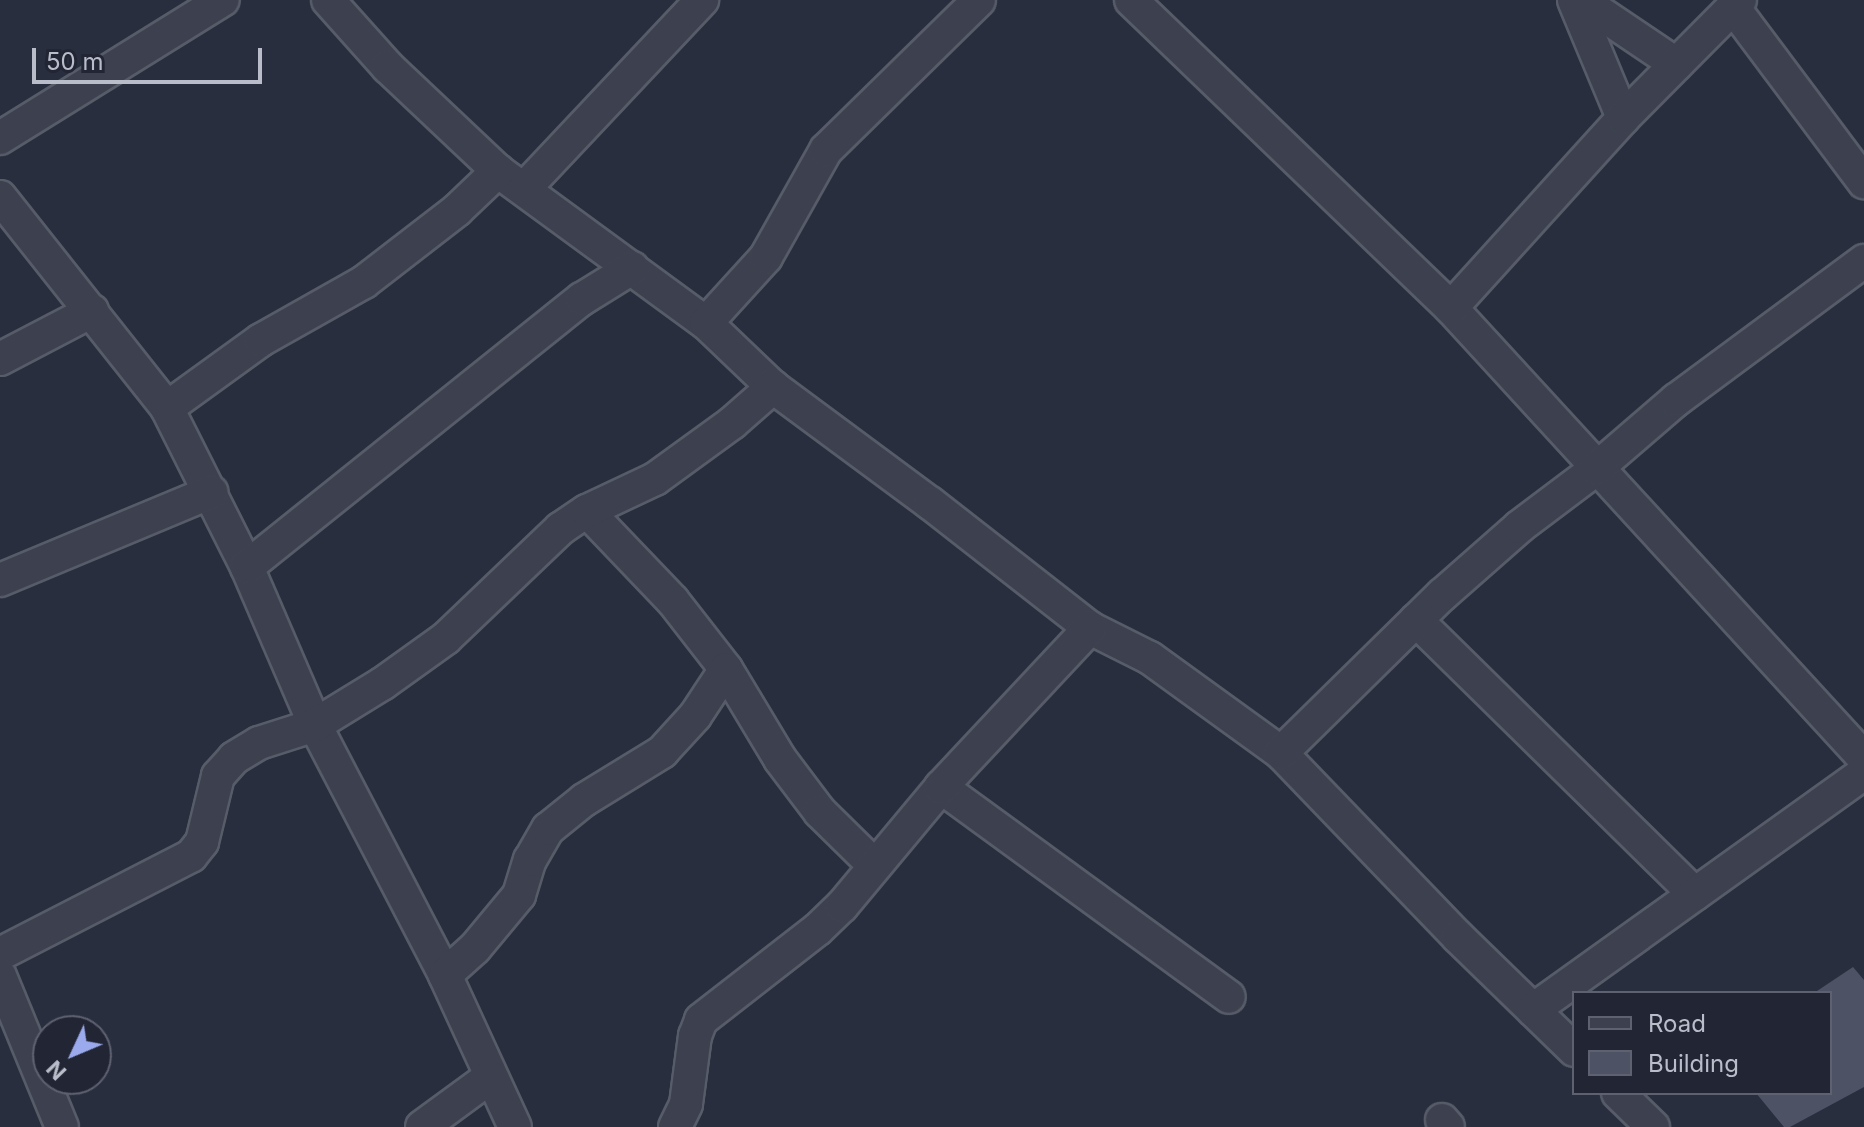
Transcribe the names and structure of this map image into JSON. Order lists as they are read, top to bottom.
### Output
{
  "legend": ["Road", "Building"],
  "scale_bar": "50 m",
  "north": "bottom left"
}
